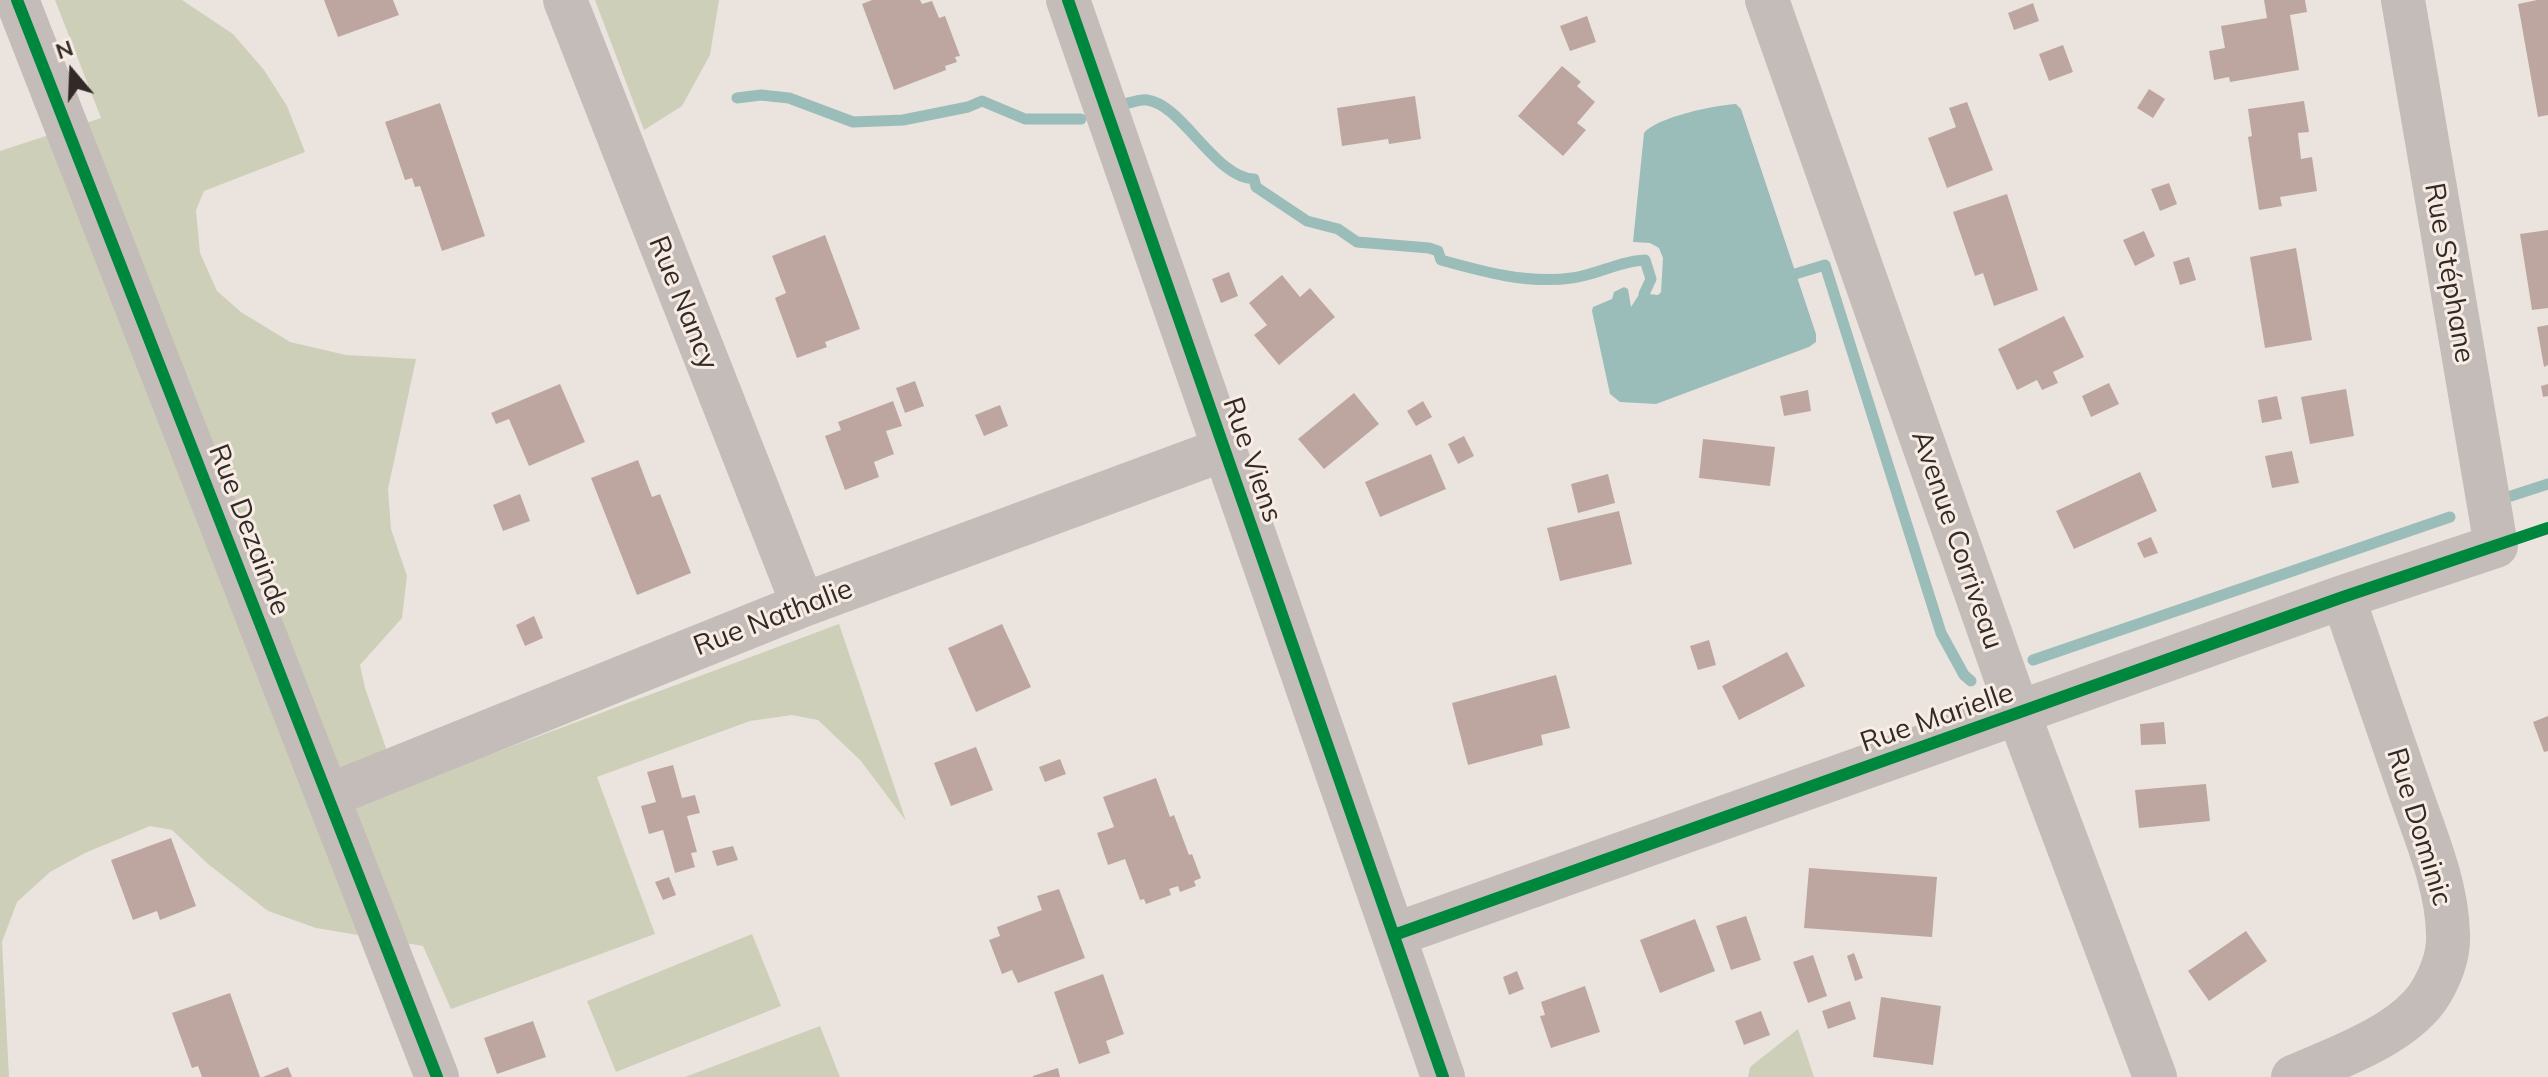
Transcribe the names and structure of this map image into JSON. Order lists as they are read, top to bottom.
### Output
{
  "streets": {
    "street": [
      "Rue Stéphane",
      "Rue Nancy",
      "Rue Viens",
      "Rue Dezainde",
      "Avenue Corriveau",
      "Rue Nathalie",
      "Rue Marielle",
      "Rue Dominic"
    ]
  },
  "crossings": [
    ["Rue Stéphane", "Rue Marielle"],
    ["Rue Nancy", "Rue Nathalie"],
    ["Rue Viens", "Rue Nathalie"],
    ["Rue Viens", "Rue Marielle"],
    ["Rue Dezainde", "Rue Nathalie"],
    ["Avenue Corriveau", "Rue Marielle"],
    ["Rue Marielle", "Rue Dominic"]
  ],
  "north": "top"
}
